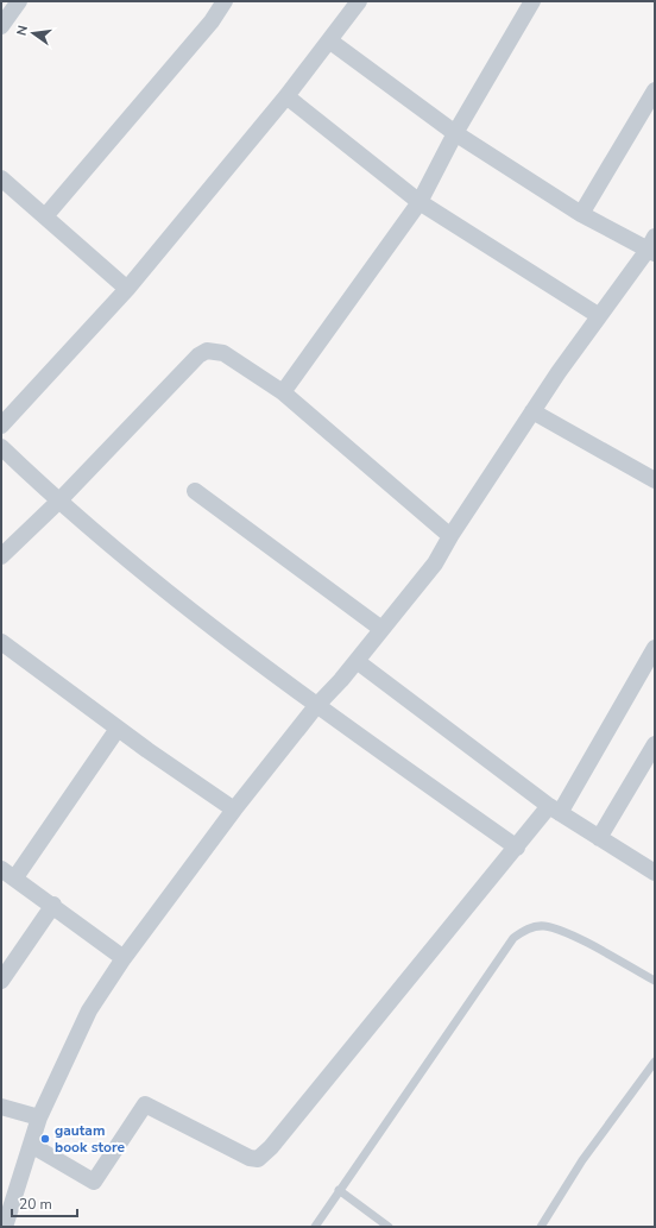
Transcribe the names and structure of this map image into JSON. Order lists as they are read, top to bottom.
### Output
{
  "places": ["gautam book store"],
  "scale_bar": "20 m",
  "north": "left"
}
